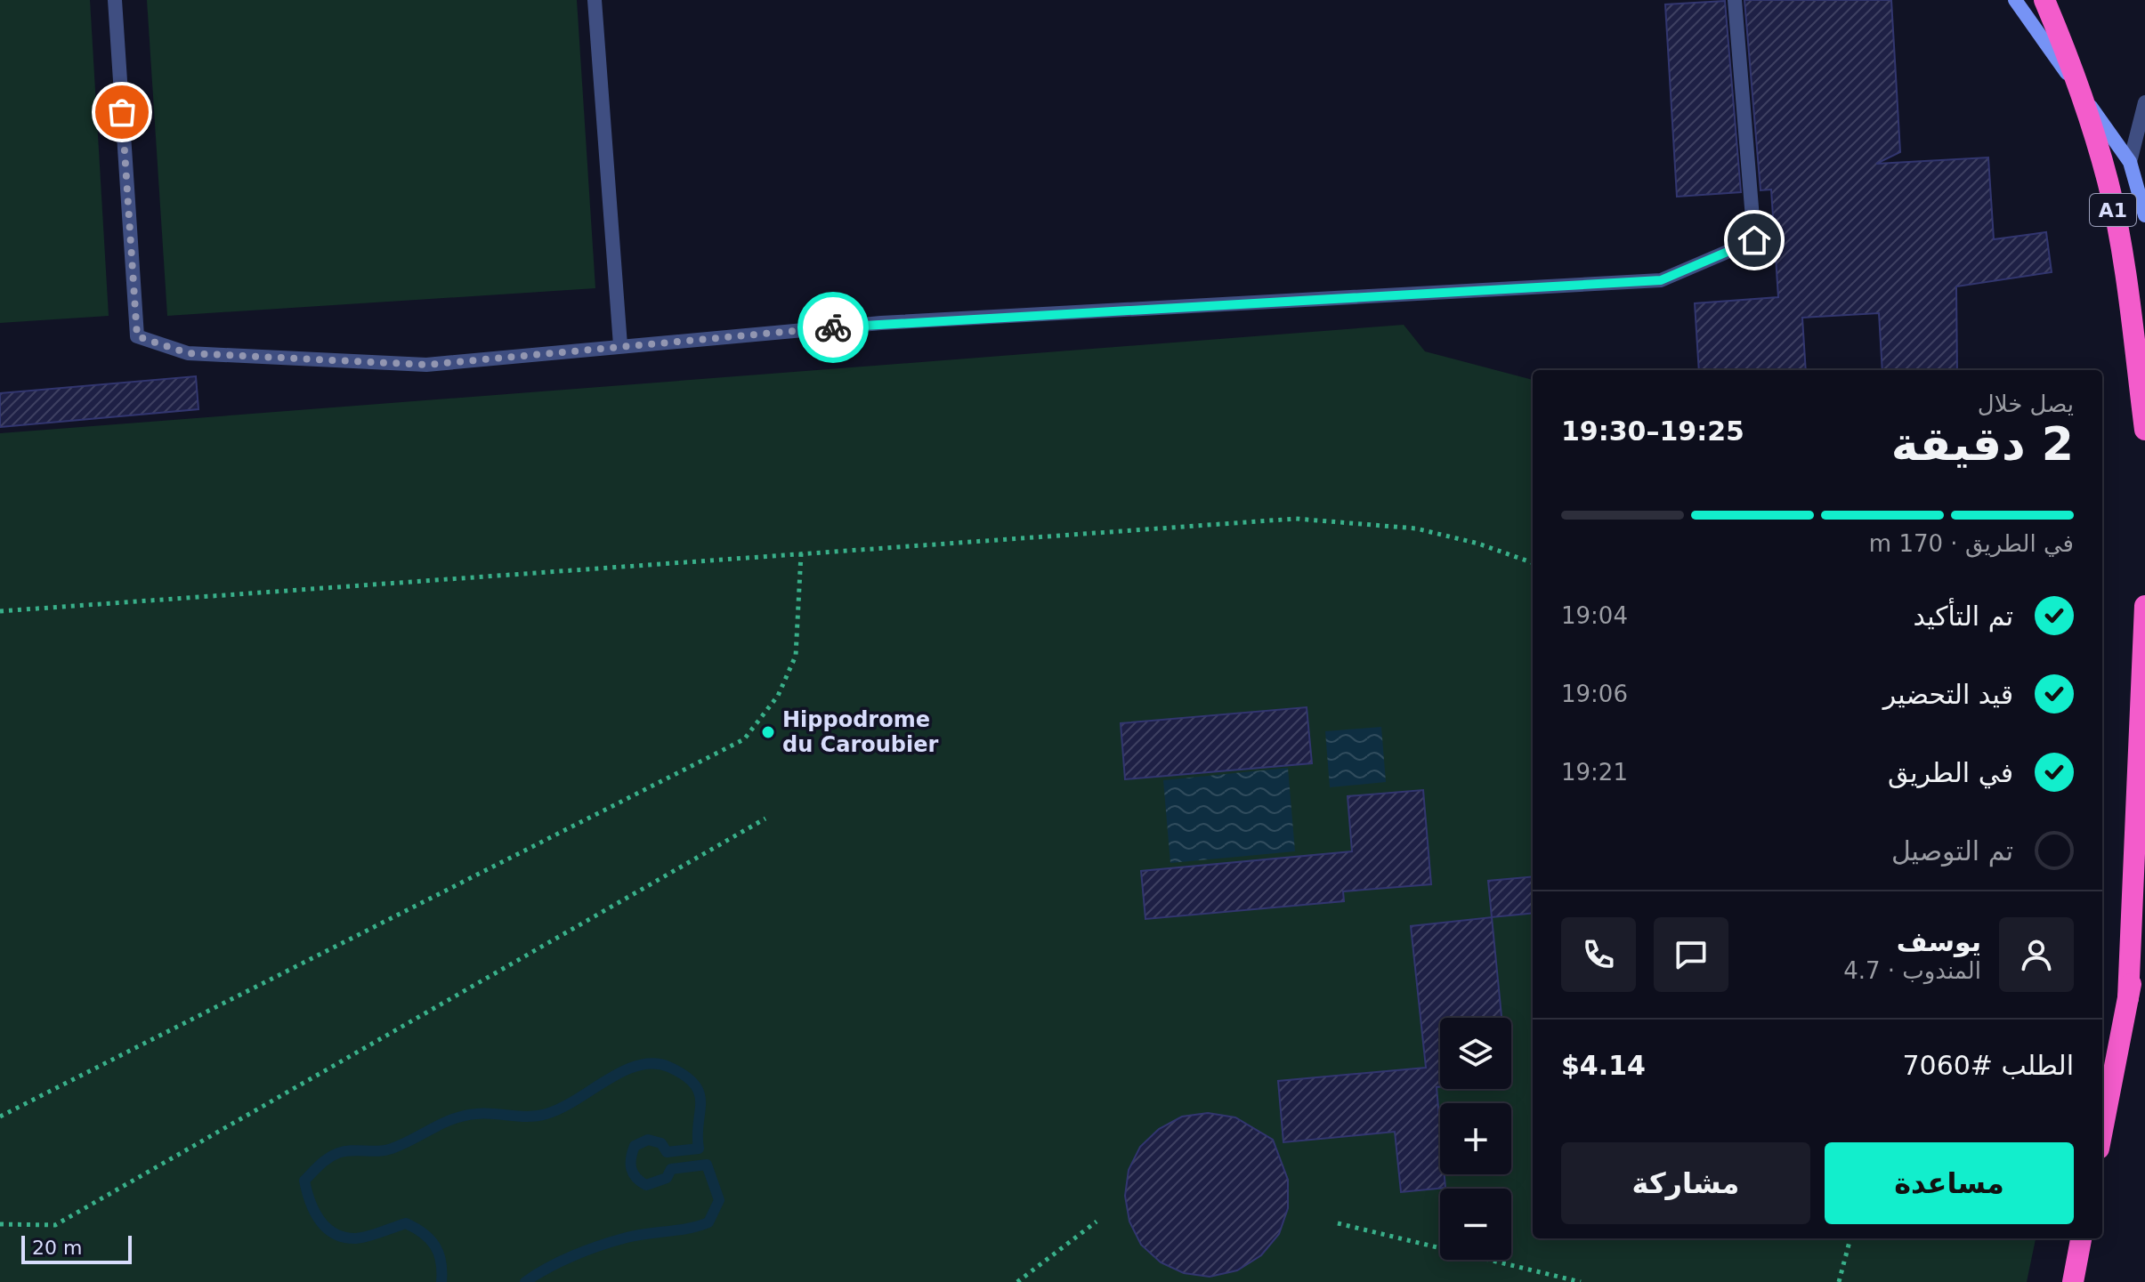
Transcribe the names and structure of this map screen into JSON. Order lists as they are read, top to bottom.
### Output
{
  "streets": {
    "highway": ["A1"]
  },
  "places": ["Hippodrome du Caroubier"],
  "scale_bar": "20 m",
  "page": {
    "heading": ["2 دقيقة", "يصل خلال", "19:25–19:30"],
    "panel": [
      "يوسف",
      "المندوب · 4.7",
      "الطلب #7060",
      "$4.14"
    ],
    "bar": "في الطريق · 170 m",
    "list": [
      ["تم التأكيد", "19:04"],
      ["قيد التحضير", "19:06"],
      ["في الطريق", "19:21"],
      "تم التوصيل"
    ],
    "map_buttons": ["+", "−"],
    "buttons": ["مساعدة", "مشاركة"],
    "scale": "20 m"
  }
}
